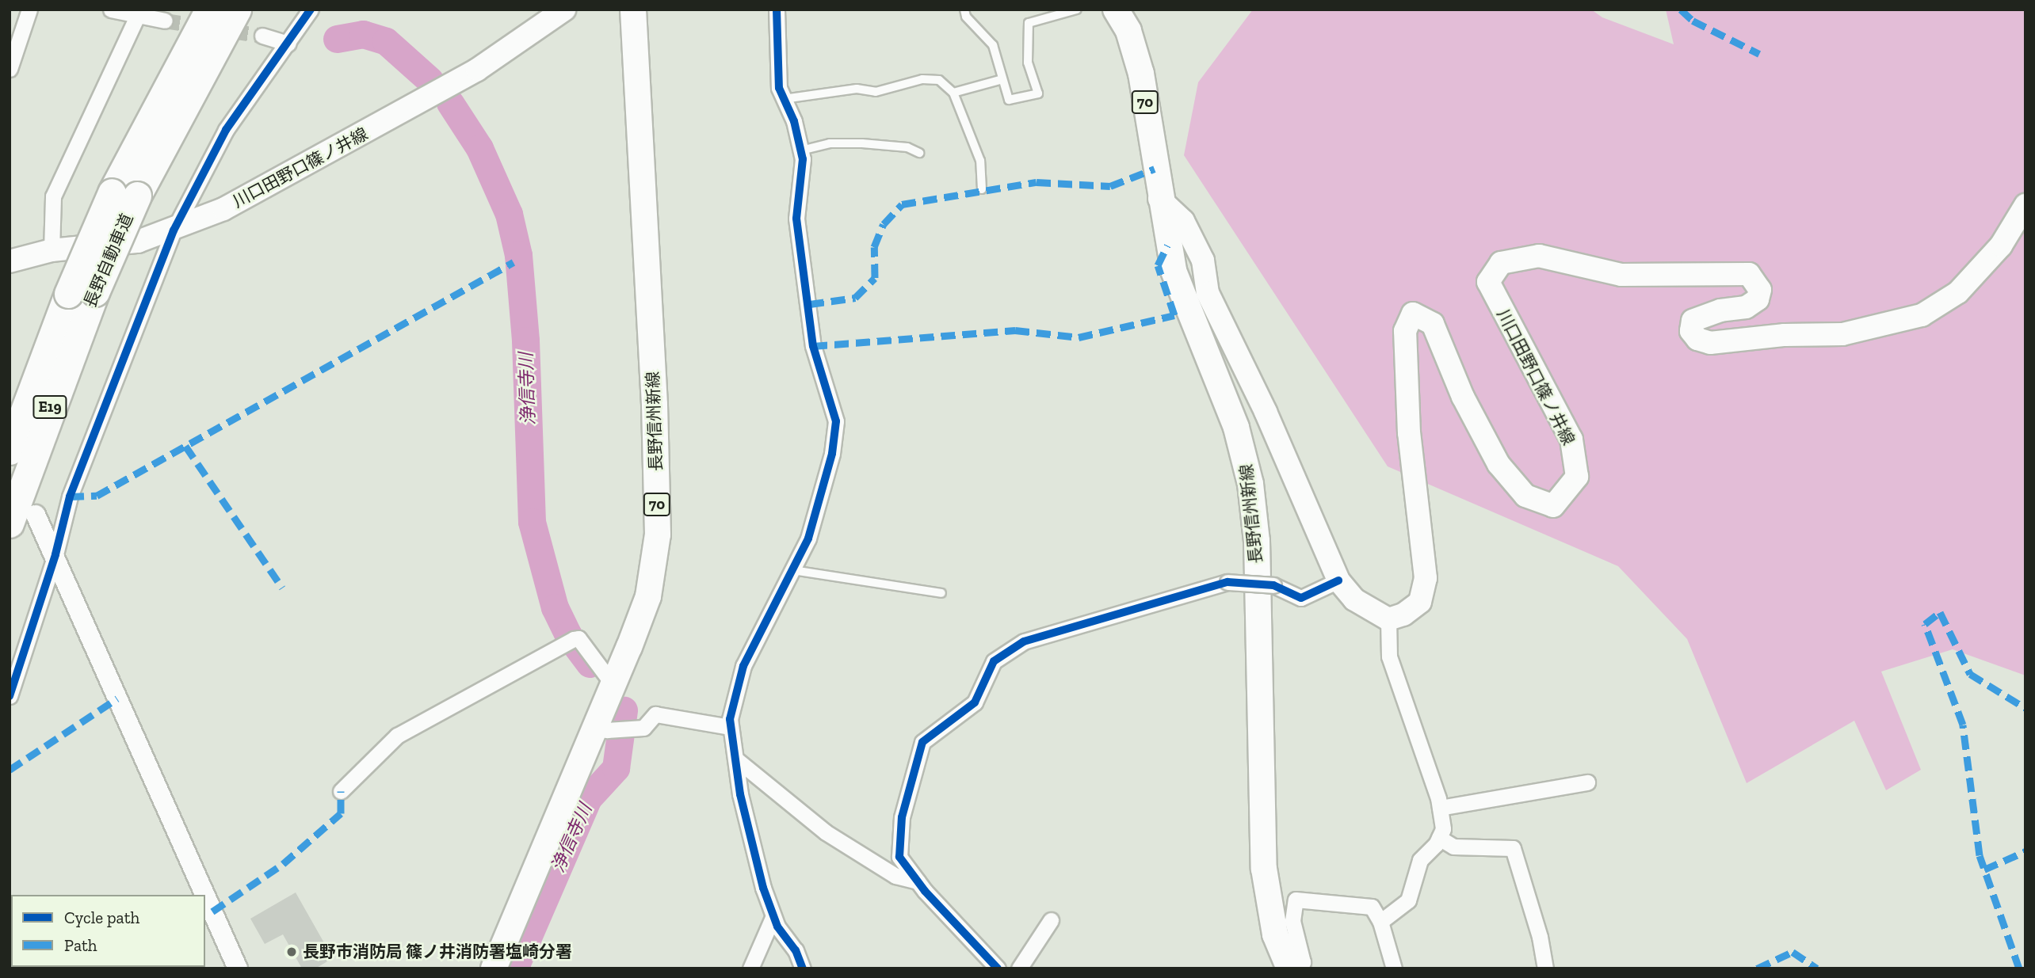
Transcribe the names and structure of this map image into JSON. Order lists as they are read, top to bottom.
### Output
{
  "streets": {
    "highway": ["長野自動車道", "E19"],
    "main road": ["70", "川口田野口篠ノ井線", "長野信州新線"]
  },
  "water": ["浄信寺川"],
  "places": ["長野市消防局 篠ノ井消防署塩崎分署"],
  "legend": ["Cycle path", "Path"]
}
